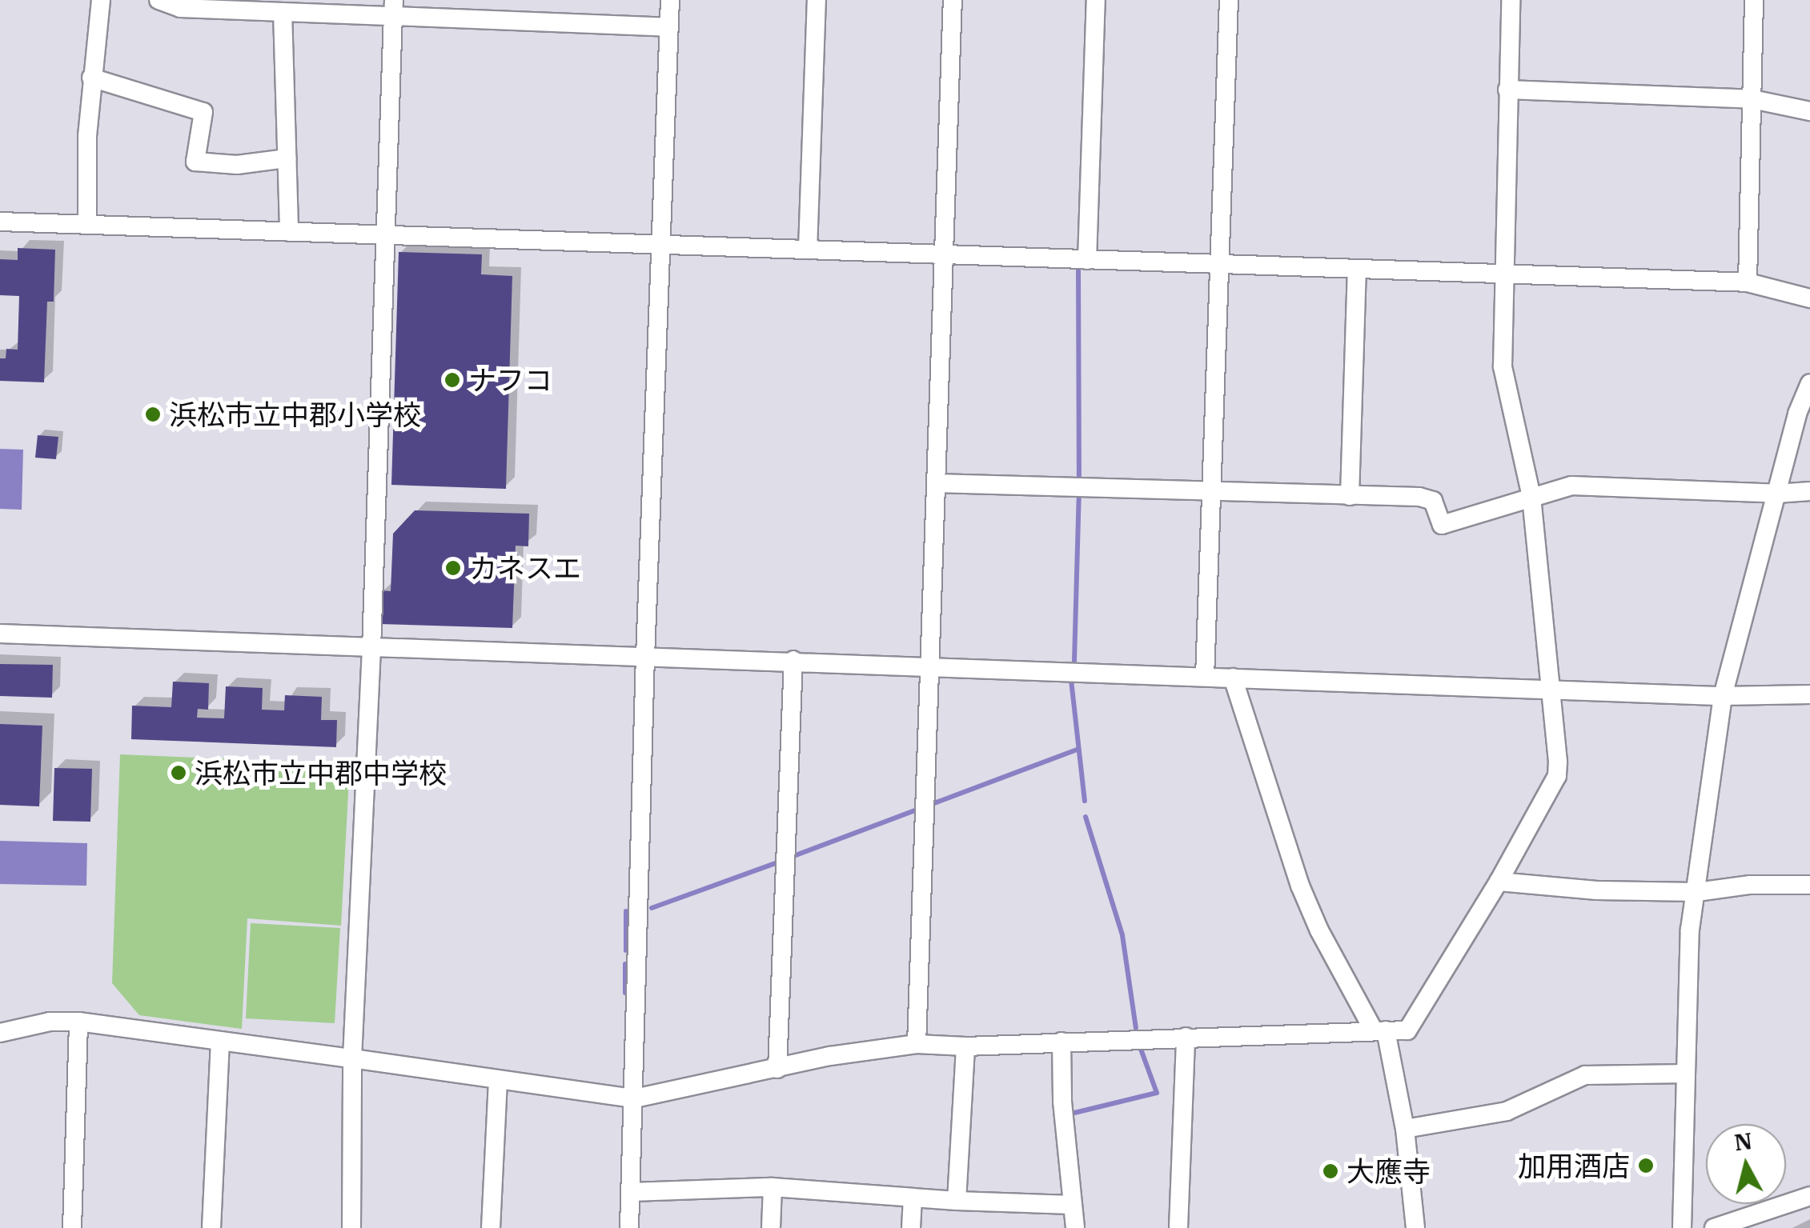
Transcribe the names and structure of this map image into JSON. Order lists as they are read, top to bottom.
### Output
{
  "places": [
    "ナフコ",
    "浜松市立中郡小学校",
    "カネスエ",
    "浜松市立中郡中学校",
    "加用酒店",
    "大應寺"
  ],
  "north": "top"
}
